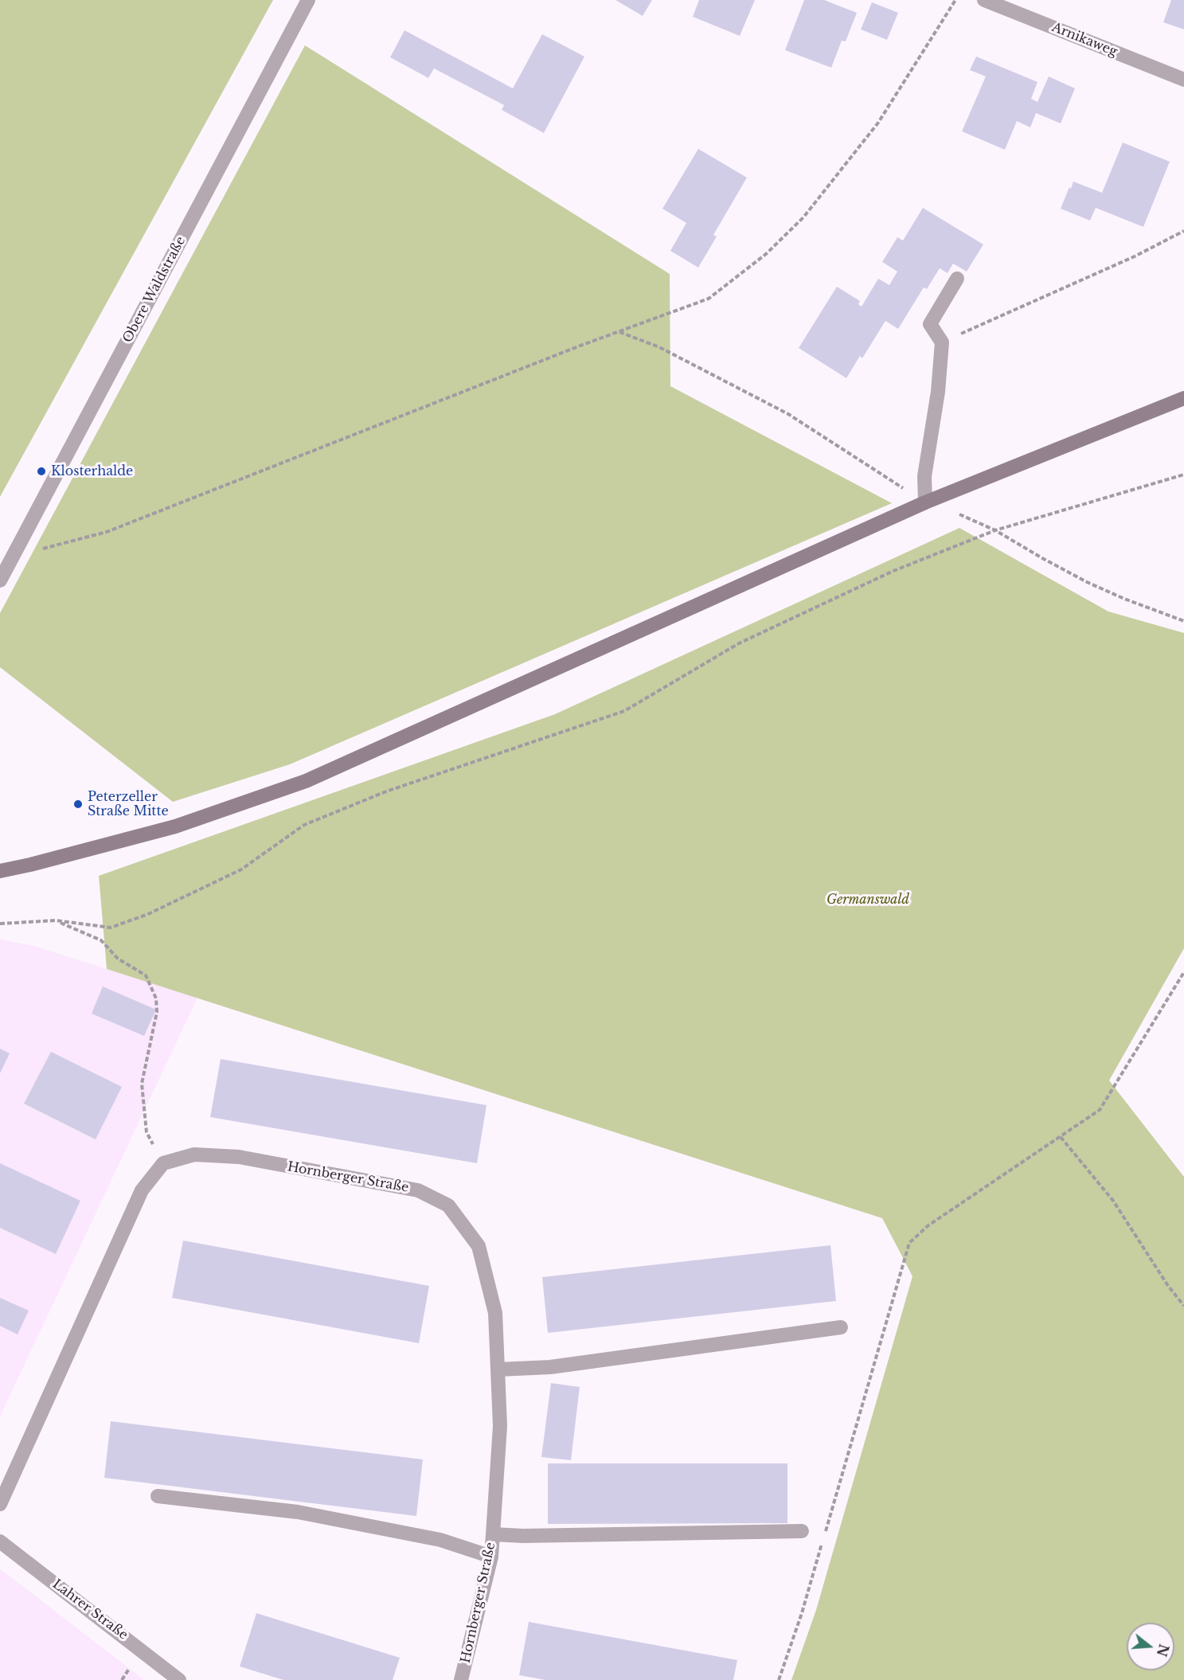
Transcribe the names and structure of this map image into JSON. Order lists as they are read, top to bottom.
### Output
{
  "streets": {
    "street": [
      "Arnikaweg",
      "Obere Waldstraße",
      "Hornberger Straße",
      "Lahrer Straße"
    ]
  },
  "parks": ["Germanswald"],
  "places": ["Klosterhalde", "Peterzeller Straße Mitte"],
  "north": "right"
}
